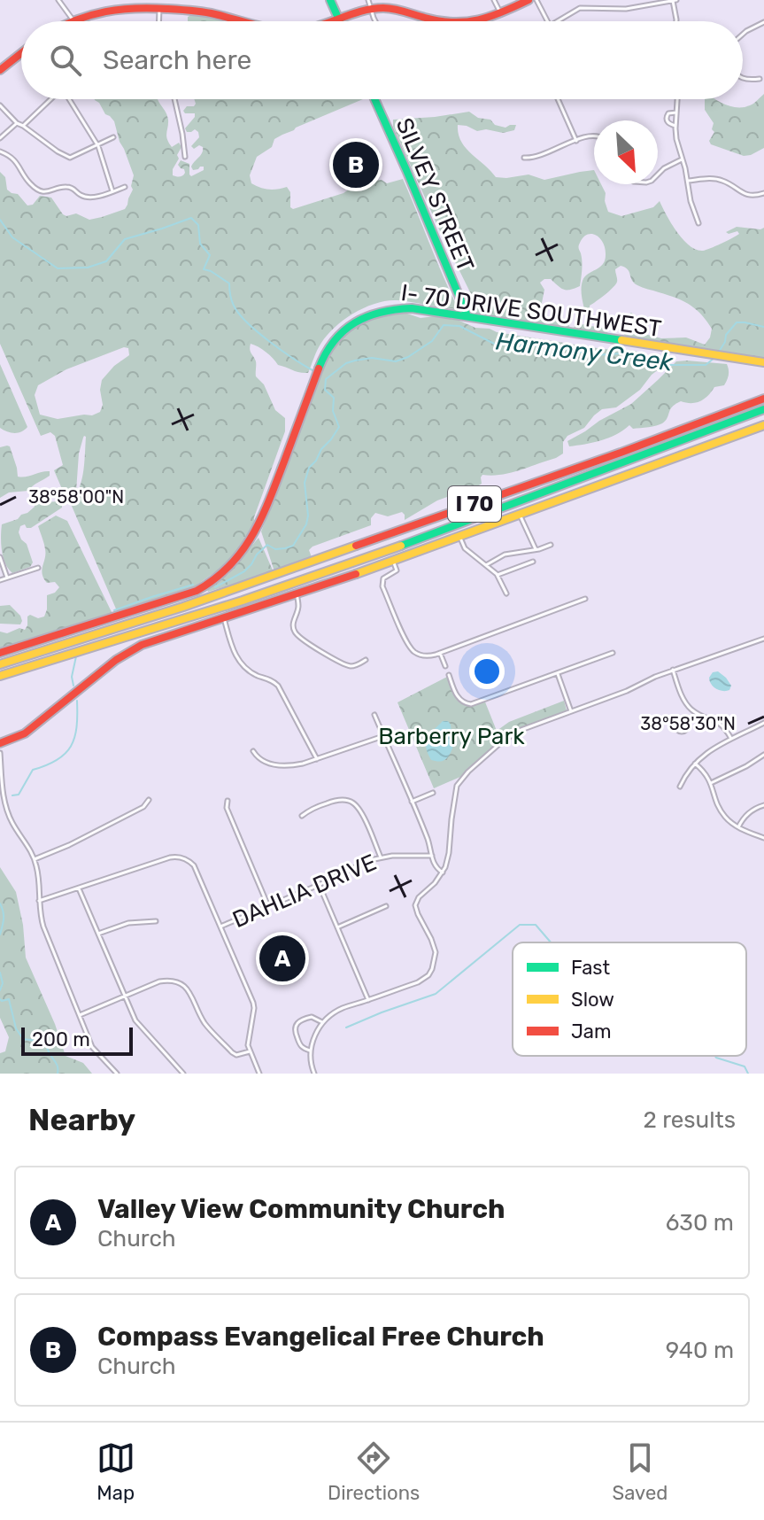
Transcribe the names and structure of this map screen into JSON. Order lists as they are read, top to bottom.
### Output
{
  "streets": {
    "main road": ["SILVEY STREET", "I- 70 DRIVE SOUTHWEST", "I 70"],
    "street": ["DAHLIA DRIVE"]
  },
  "crossings": [
    ["SILVEY STREET", "I- 70 DRIVE SOUTHWEST"]
  ],
  "water": ["Harmony Creek"],
  "parks": ["Barberry Park"],
  "legend": ["Fast", "Slow", "Jam"],
  "scale_bar": "200 m",
  "north": "bottom right",
  "page": {
    "search": "Search here",
    "pins": ["B", "A"],
    "scale": "200 m",
    "heading": ["Nearby", "2 results"],
    "list": [
      {
        "mark": "A",
        "name": "Valley View Community Church",
        "note": "Church",
        "value": "630 m"
      },
      {
        "mark": "B",
        "name": "Compass Evangelical Free Church",
        "note": "Church",
        "value": "940 m"
      }
    ],
    "nav": ["Map", "Directions", "Saved"]
  },
  "coordinates": ["38°58'00\"N", "38°58'30\"N"]
}
